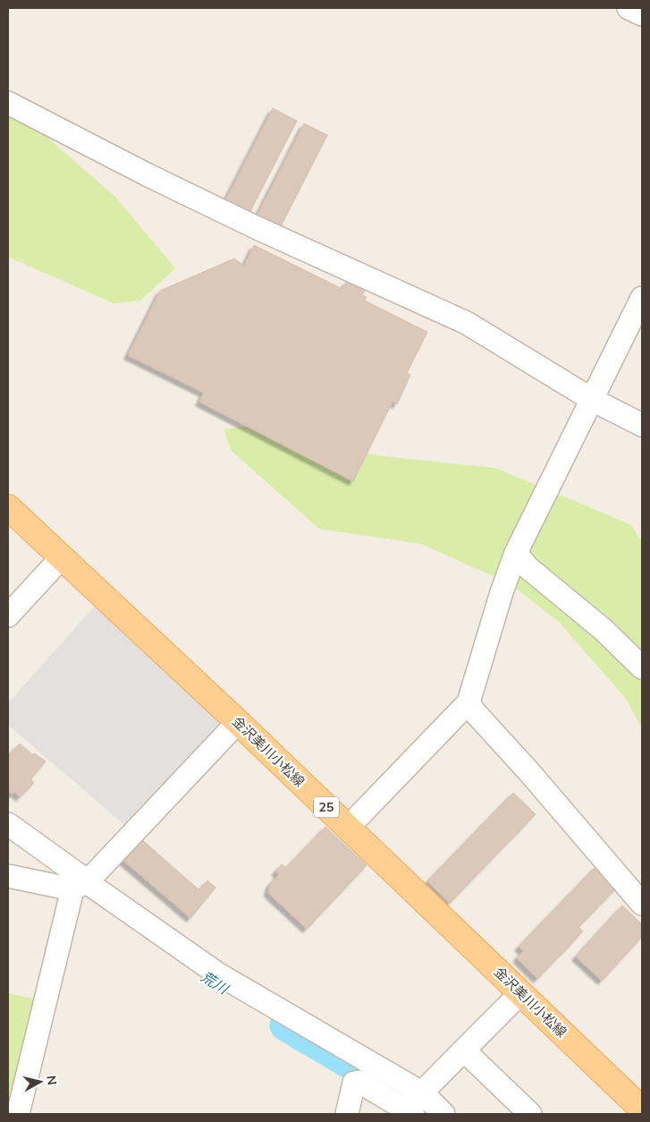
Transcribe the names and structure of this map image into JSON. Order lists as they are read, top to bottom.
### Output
{
  "streets": {
    "main road": ["金沢美川小松線", "25"]
  },
  "water": ["荒川"],
  "north": "right"
}
